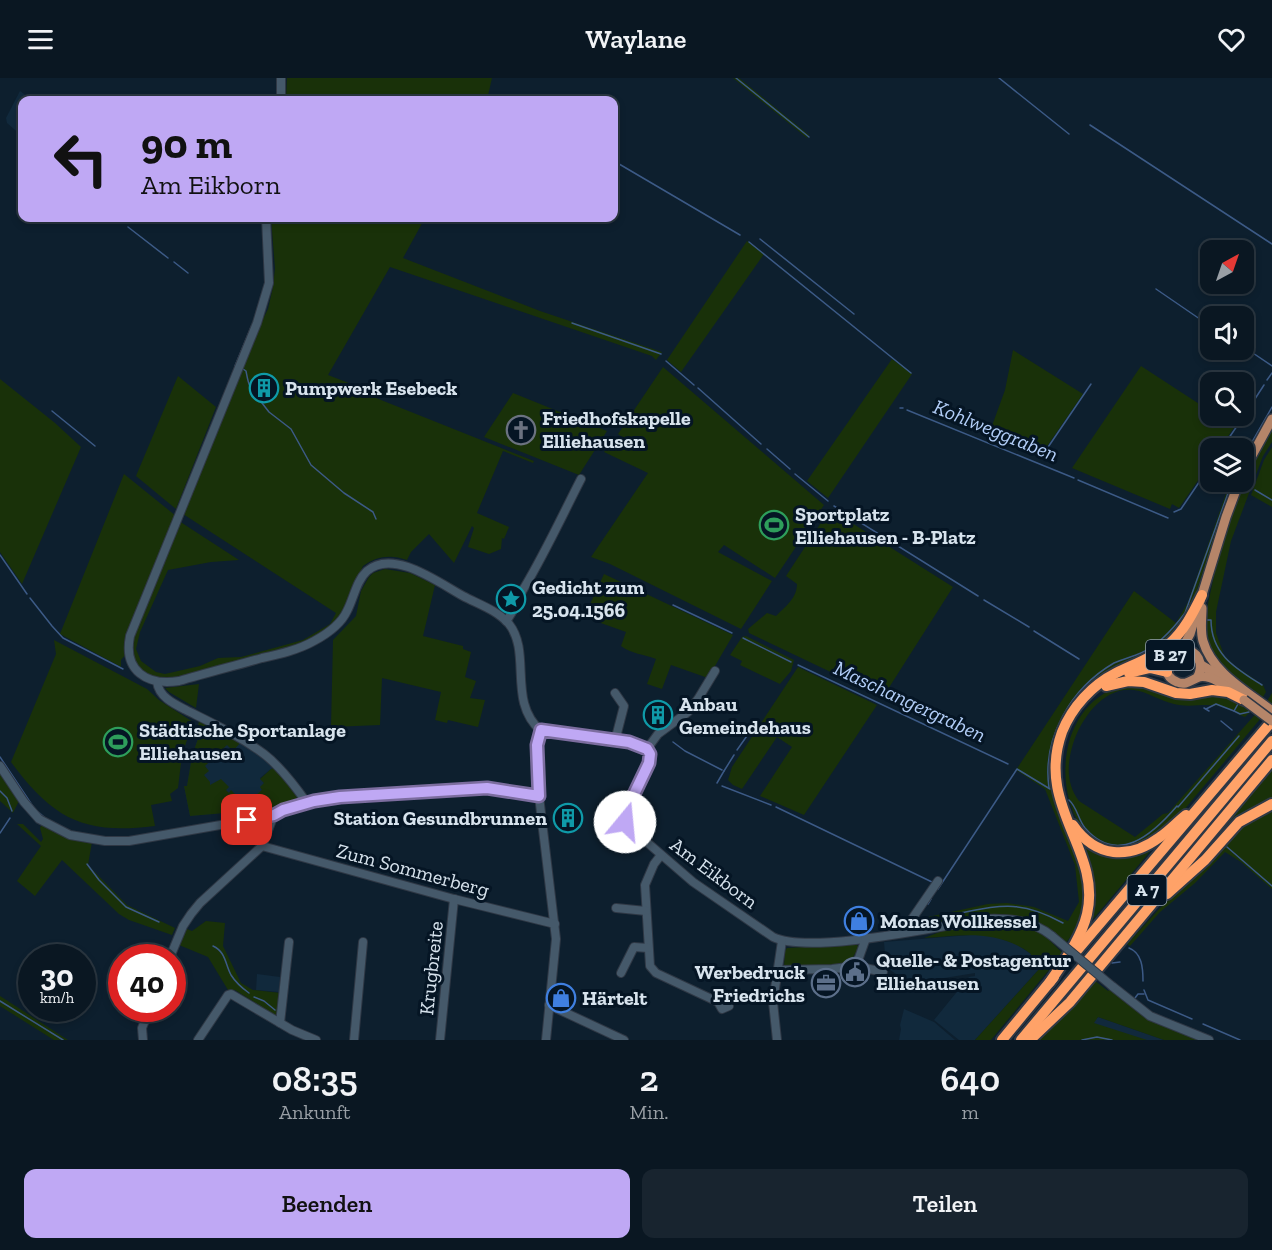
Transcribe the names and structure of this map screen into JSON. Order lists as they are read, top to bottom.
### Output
{
  "streets": {
    "highway": ["A 7"],
    "main road": ["B 27"],
    "street": ["Zum Sommerberg", "Am Eikborn", "Krugbreite"]
  },
  "crossings": [
    ["B 27", "A 7"],
    ["Zum Sommerberg", "Krugbreite"]
  ],
  "water": ["Kohlweggraben", "Maschangergraben"],
  "places": {
    "building": ["Pumpwerk Esebeck", "Anbau Gemeindehaus", "Station Gesundbrunnen"],
    "church": ["Friedhofskapelle Elliehausen"],
    "sports": ["Sportplatz Elliehausen - B-Platz", "Städtische Sportanlage Elliehausen"],
    "place": ["Gedicht zum 25.04.1566"],
    "shop": ["Monas Wollkessel", "Härtelt"],
    "public building": ["Quelle- & Postagentur Elliehausen"],
    "office": ["Werbedruck Friedrichs"]
  },
  "north": "top right",
  "page": {
    "header": "Waylane",
    "turn": ["90 m", "Am Eikborn"],
    "speed": "30 km/h",
    "limit": "40",
    "eta": [
      "08:35",
      "Ankunft",
      "2",
      "Min.",
      "640",
      "m"
    ],
    "buttons": ["Beenden", "Teilen"]
  }
}
